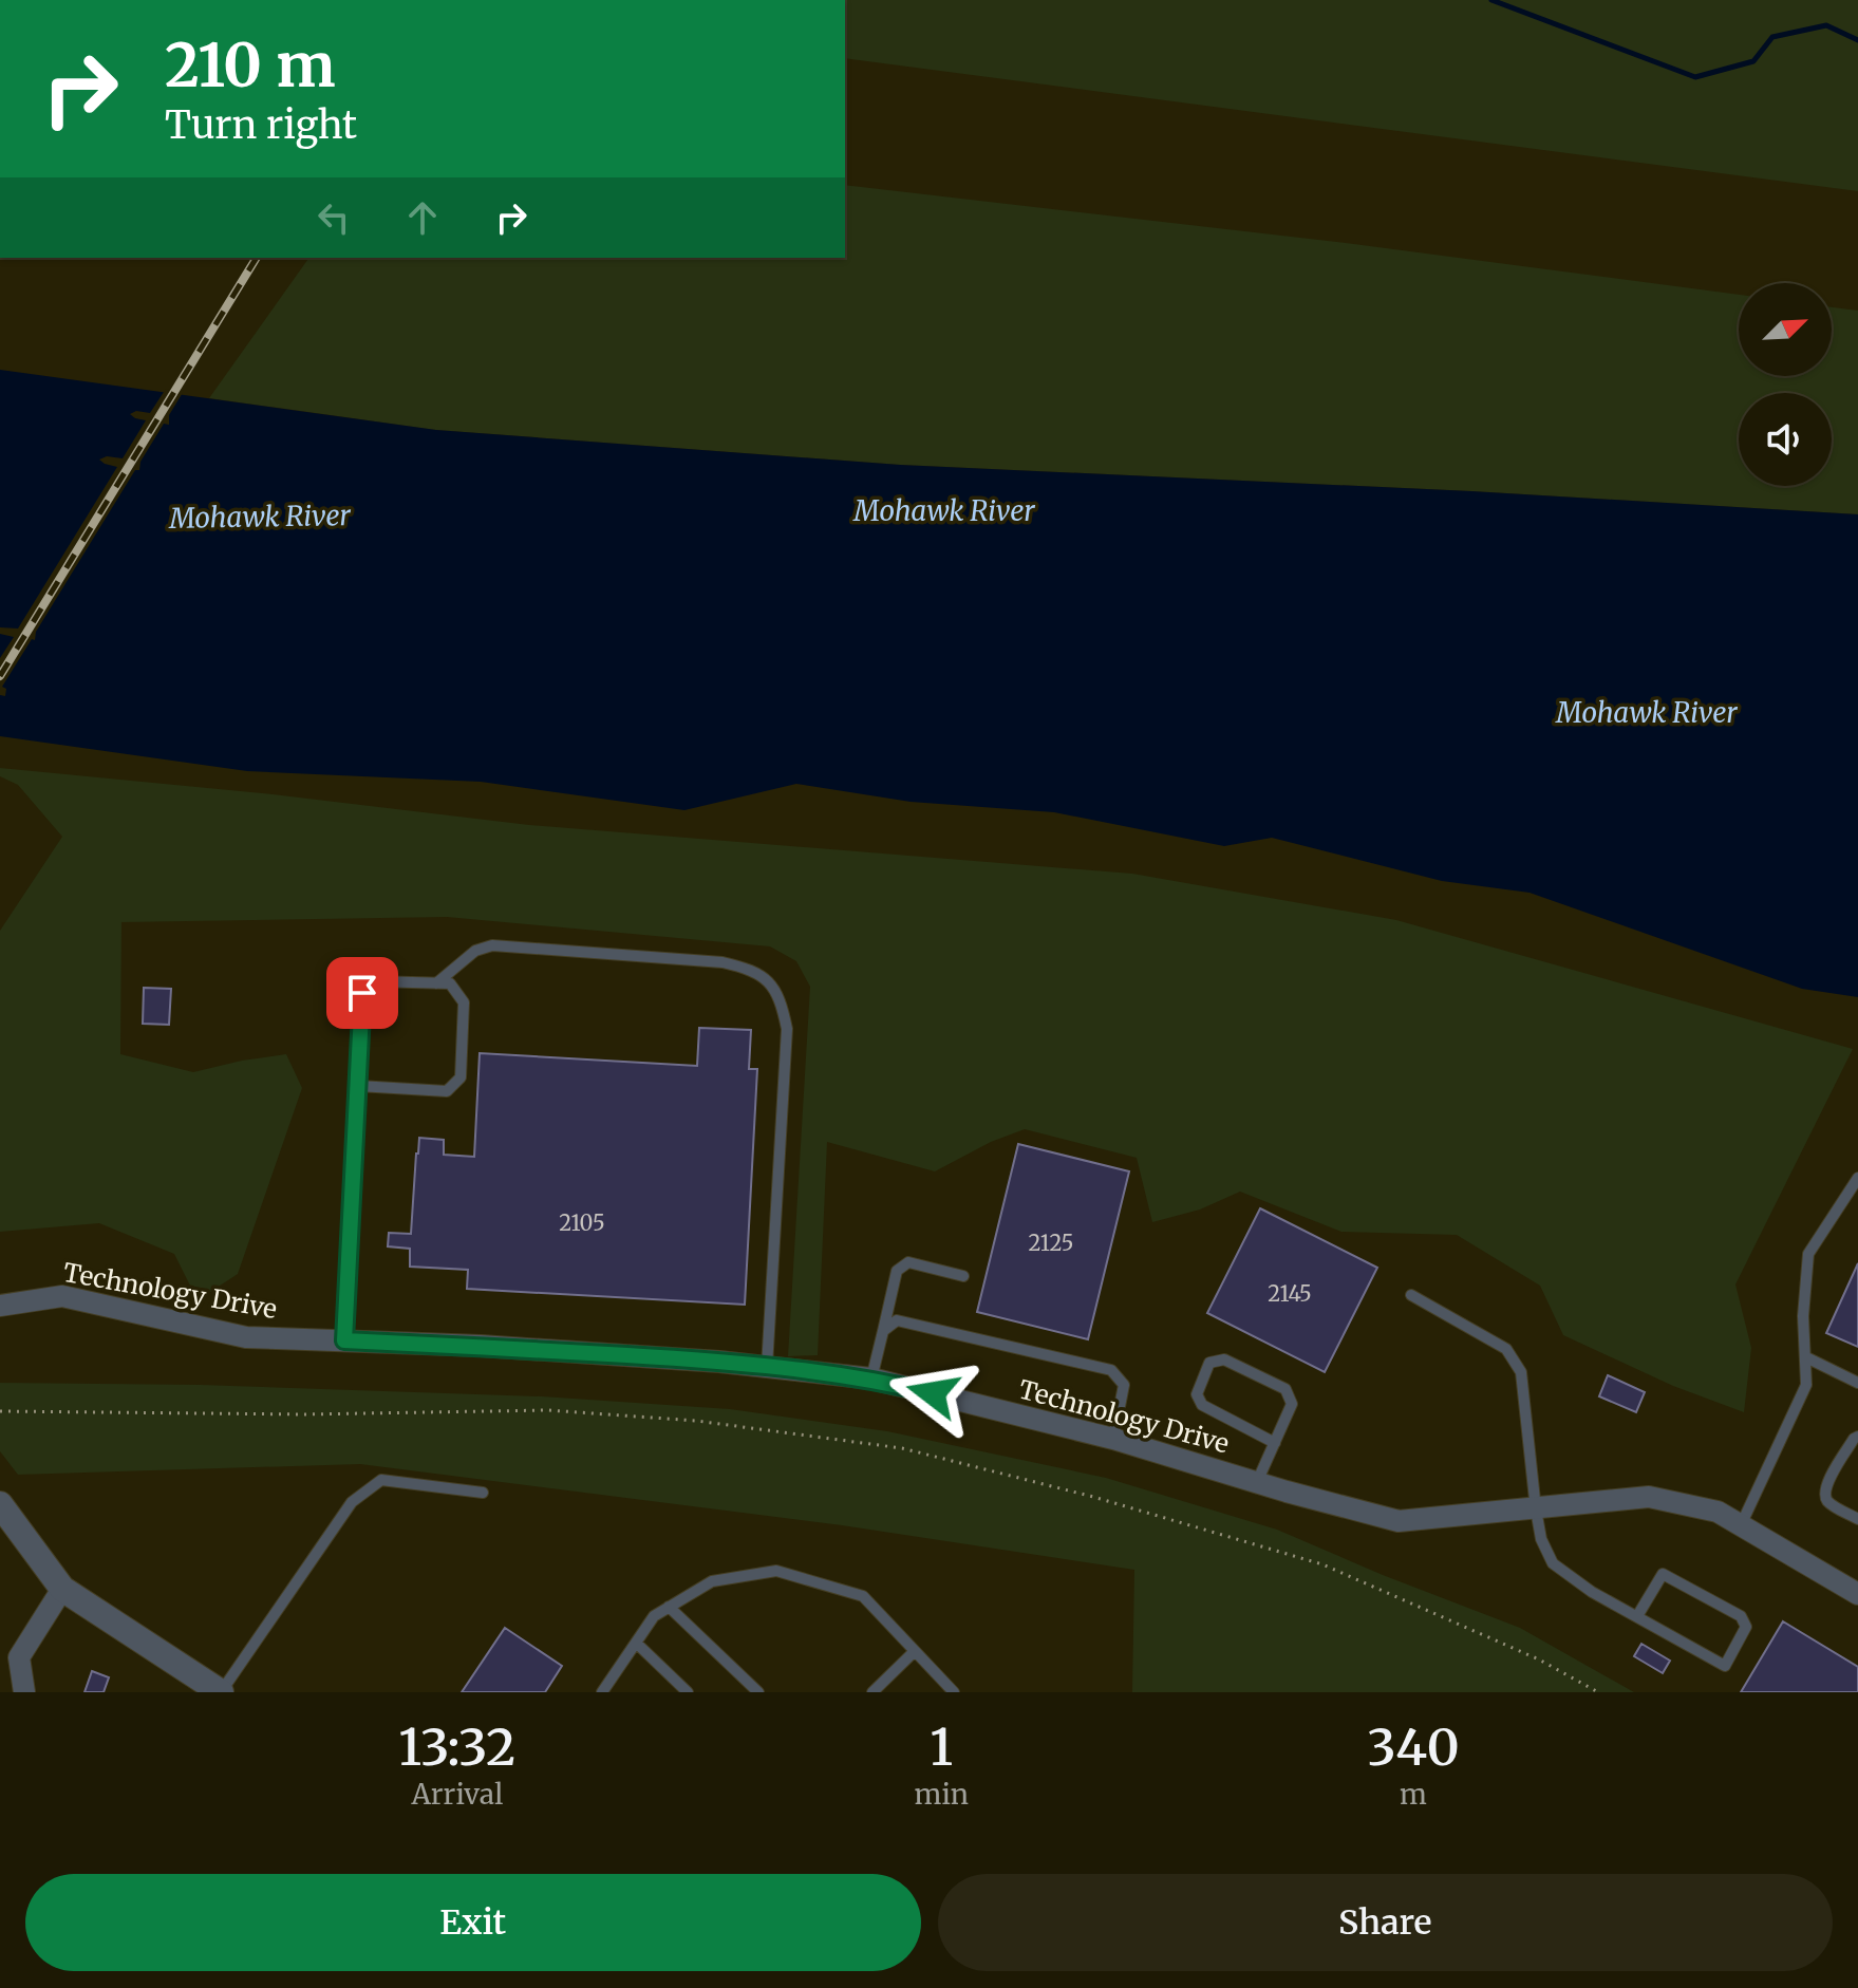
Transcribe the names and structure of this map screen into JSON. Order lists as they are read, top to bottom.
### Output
{
  "streets": {
    "street": ["Technology Drive"]
  },
  "water": ["Mohawk River"],
  "house_numbers": ["2105", "2125", "2145"],
  "north": "top right",
  "page": {
    "turn": ["210 m", "Turn right"],
    "eta": [
      "13:32",
      "Arrival",
      "1",
      "min",
      "340",
      "m"
    ],
    "buttons": ["Exit", "Share"]
  }
}
